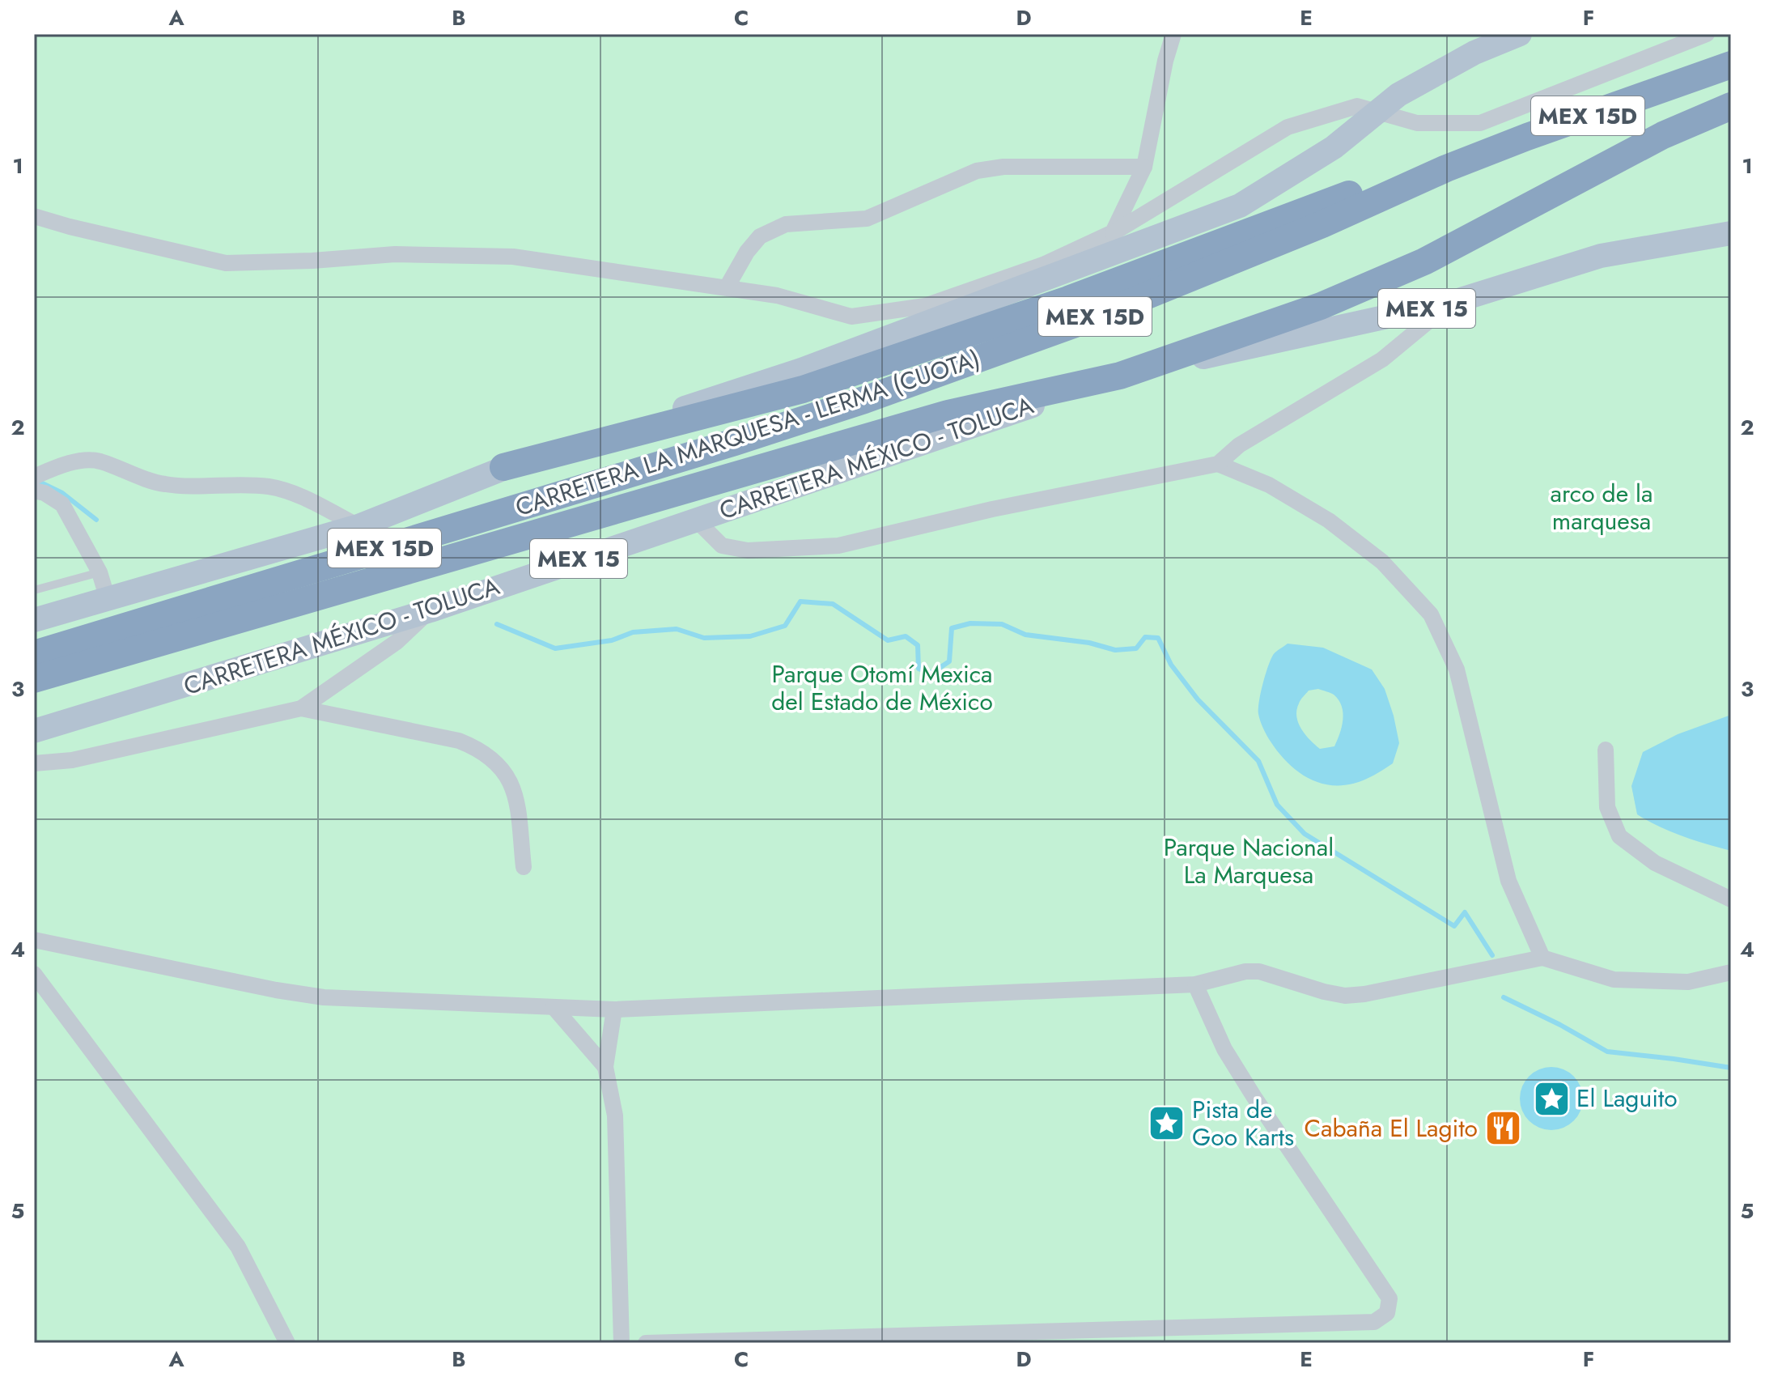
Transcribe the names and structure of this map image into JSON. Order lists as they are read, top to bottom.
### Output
{
  "streets": {
    "highway": ["MEX 15D", "CARRETERA LA MARQUESA - LERMA (CUOTA)"],
    "main road": ["MEX 15", "CARRETERA MÉXICO - TOLUCA"]
  },
  "crossings": [
    ["MEX 15D", "CARRETERA LA MARQUESA - LERMA (CUOTA)"],
    ["MEX 15D", "CARRETERA MÉXICO - TOLUCA"],
    ["CARRETERA LA MARQUESA - LERMA (CUOTA)", "CARRETERA MÉXICO - TOLUCA"]
  ],
  "parks": ["arco de la marquesa", "Parque Otomí Mexica del Estado de México", "Parque Nacional La Marquesa"],
  "places": {
    "place": ["El Laguito", "Pista de Goo Karts"],
    "restaurant": ["Cabaña El Lagito"]
  },
  "grid": {
    "columns": [
      "A",
      "B",
      "C",
      "D",
      "E",
      "F"
    ],
    "rows": [
      "1",
      "2",
      "3",
      "4",
      "5"
    ]
  }
}
